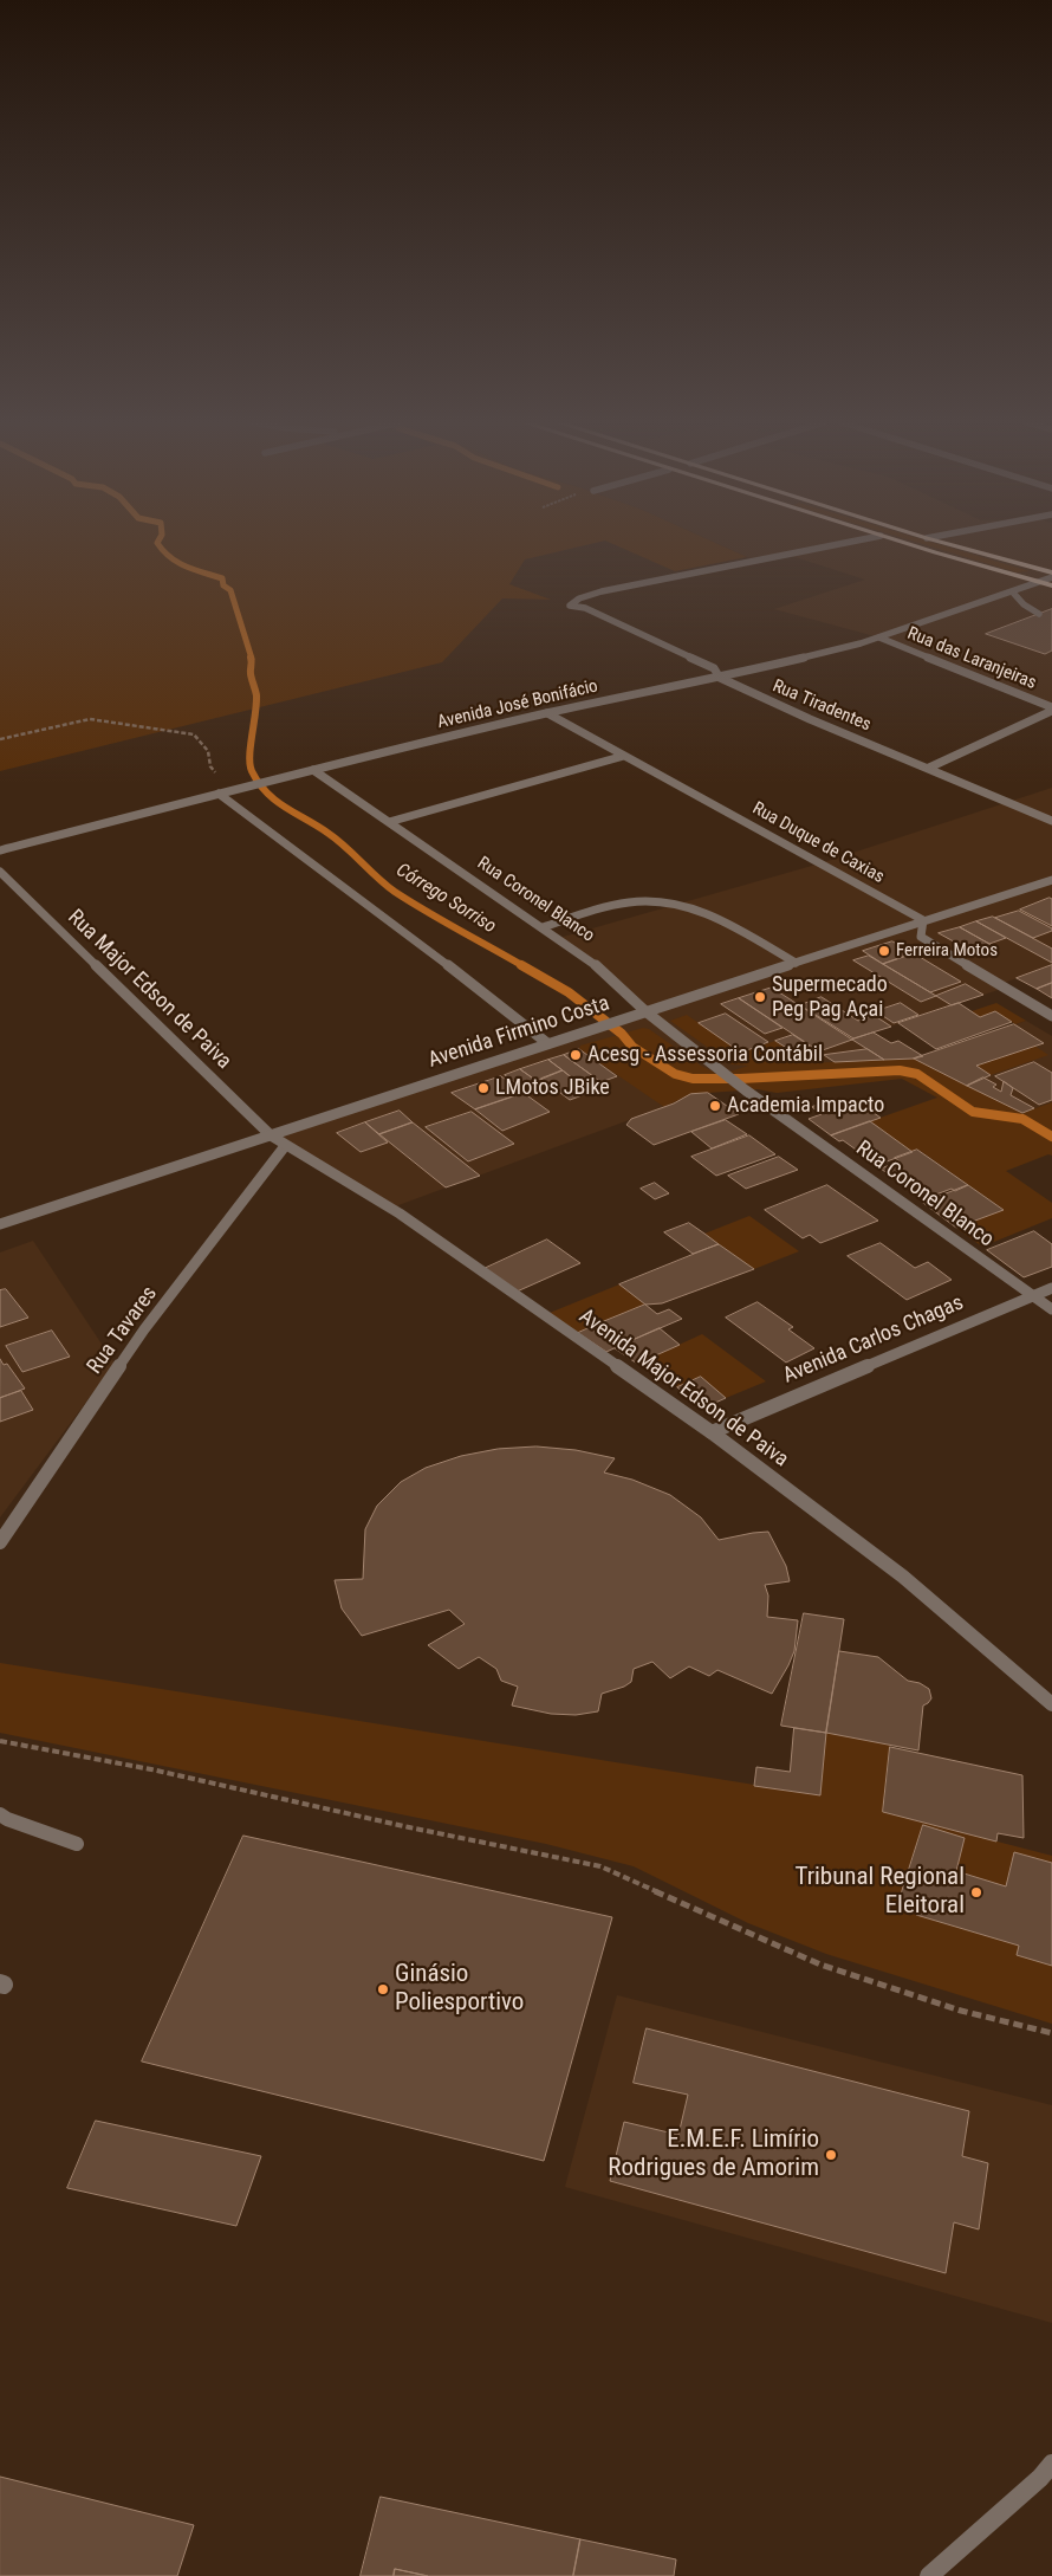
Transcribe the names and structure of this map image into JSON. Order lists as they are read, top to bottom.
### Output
{
  "streets": {
    "street": [
      "Rua das Laranjeiras",
      "Avenida José Bonifácio",
      "Rua Tiradentes",
      "Rua Duque de Caxias",
      "Rua Coronel Blanco",
      "Rua Major Edson de Paiva",
      "Avenida Firmino Costa",
      "Rua Tavares",
      "Avenida Carlos Chagas",
      "Avenida Major Edson de Paiva"
    ]
  },
  "crossings": [
    ["Rua das Laranjeiras", "Avenida José Bonifácio"],
    ["Avenida José Bonifácio", "Rua Tiradentes"],
    ["Avenida José Bonifácio", "Rua Duque de Caxias"],
    ["Avenida José Bonifácio", "Rua Coronel Blanco"],
    ["Rua Duque de Caxias", "Avenida Firmino Costa"],
    ["Rua Coronel Blanco", "Avenida Firmino Costa"],
    ["Rua Coronel Blanco", "Avenida Carlos Chagas"],
    ["Rua Major Edson de Paiva", "Avenida Firmino Costa"],
    ["Rua Major Edson de Paiva", "Avenida Major Edson de Paiva"],
    ["Avenida Firmino Costa", "Avenida Major Edson de Paiva"],
    ["Rua Tavares", "Avenida Major Edson de Paiva"],
    ["Avenida Carlos Chagas", "Avenida Major Edson de Paiva"]
  ],
  "water": ["Córrego Sorriso"],
  "places": [
    "Ferreira Motos",
    "Supermecado Peg Pag Açai",
    "Acesg - Assessoria Contábil",
    "LMotos JBike",
    "Academia Impacto",
    "Tribunal Regional Eleitoral",
    "Ginásio Poliesportivo",
    "E.M.E.F. Limírio Rodrigues de Amorim"
  ]
}
